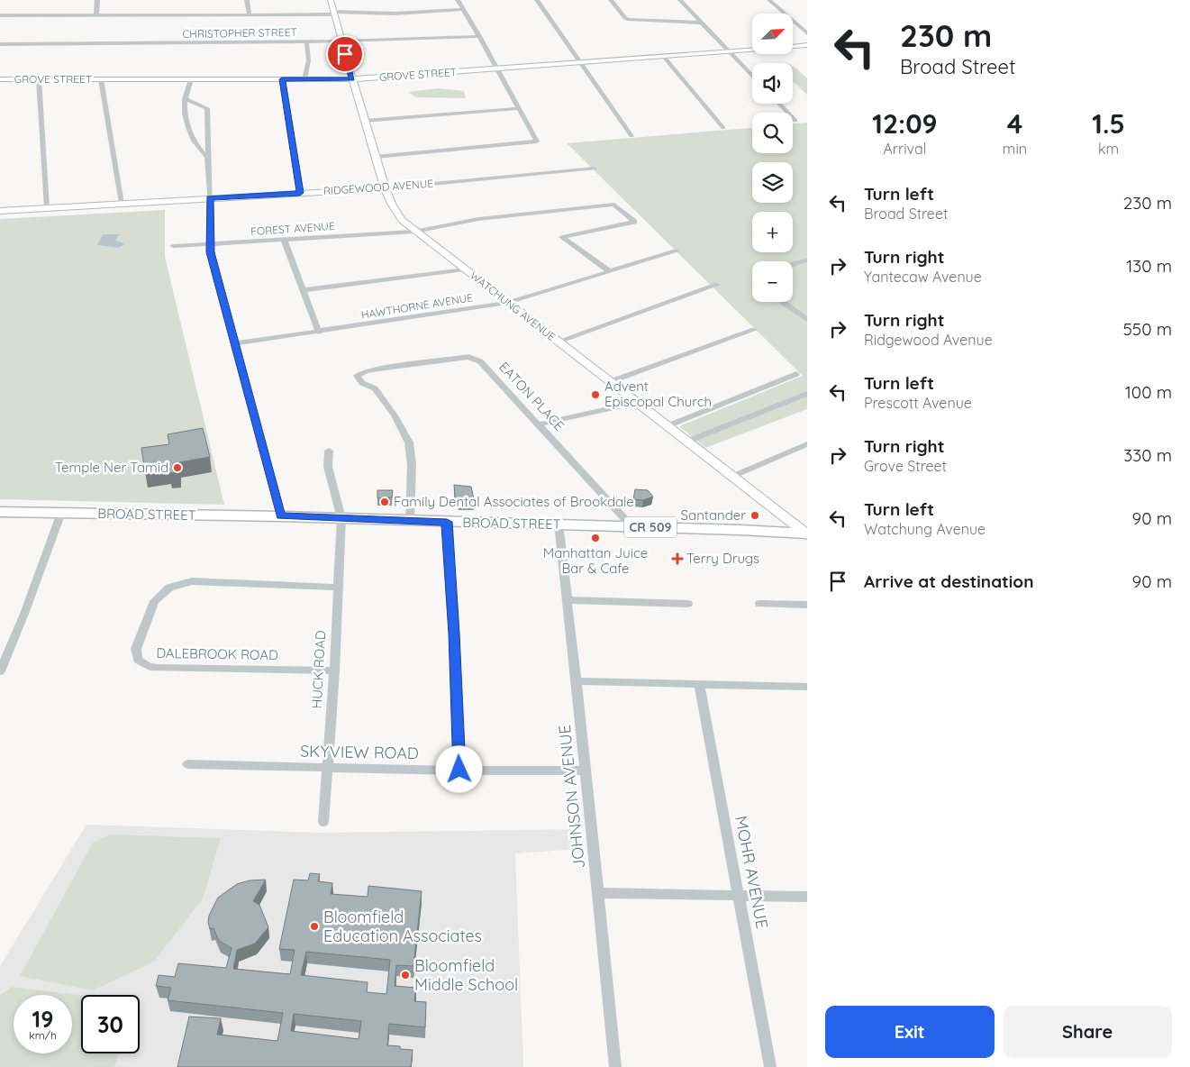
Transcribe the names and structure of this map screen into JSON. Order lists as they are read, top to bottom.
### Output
{
  "streets": {
    "main road": [
      "GROVE STREET",
      "RIDGEWOOD AVENUE",
      "WATCHUNG AVENUE",
      "BROAD STREET",
      "CR 509"
    ],
    "street": [
      "CHRISTOPHER STREET",
      "FOREST AVENUE",
      "HAWTHORNE AVENUE",
      "EATON PLACE",
      "DALEBROOK ROAD",
      "HUCK ROAD",
      "SKYVIEW ROAD",
      "JOHNSON AVENUE",
      "MOHR AVENUE"
    ]
  },
  "crossings": [
    ["CHRISTOPHER STREET", "WATCHUNG AVENUE"],
    ["GROVE STREET", "WATCHUNG AVENUE"],
    ["RIDGEWOOD AVENUE", "WATCHUNG AVENUE"],
    ["FOREST AVENUE", "HAWTHORNE AVENUE"],
    ["FOREST AVENUE", "WATCHUNG AVENUE"],
    ["HAWTHORNE AVENUE", "WATCHUNG AVENUE"],
    ["WATCHUNG AVENUE", "BROAD STREET"],
    ["EATON PLACE", "BROAD STREET"],
    ["BROAD STREET", "HUCK ROAD"],
    ["BROAD STREET", "JOHNSON AVENUE"],
    ["DALEBROOK ROAD", "HUCK ROAD"],
    ["HUCK ROAD", "SKYVIEW ROAD"],
    ["SKYVIEW ROAD", "JOHNSON AVENUE"]
  ],
  "places": {
    "other": [
      "Advent Episcopal Church",
      "Temple Ner Tamid",
      "Family Dental Associates of Brookdale",
      "Santander",
      "Manhattan Juice Bar & Cafe",
      "Bloomfield Education Associates",
      "Bloomfield Middle School"
    ],
    "health": ["Terry Drugs"]
  },
  "north": "top right",
  "page": {
    "turn": ["230 m", "Broad Street"],
    "map_buttons": ["+", "−"],
    "eta": [
      "12:09",
      "Arrival",
      "4",
      "min",
      "1.5",
      "km"
    ],
    "list": [
      {
        "name": "Turn left",
        "note": "Broad Street",
        "value": "230 m"
      },
      {
        "name": "Turn right",
        "note": "Yantecaw Avenue",
        "value": "130 m"
      },
      {
        "name": "Turn right",
        "note": "Ridgewood Avenue",
        "value": "550 m"
      },
      {
        "name": "Turn left",
        "note": "Prescott Avenue",
        "value": "100 m"
      },
      {
        "name": "Turn right",
        "note": "Grove Street",
        "value": "330 m"
      },
      {
        "name": "Turn left",
        "note": "Watchung Avenue",
        "value": "90 m"
      },
      {
        "name": "Arrive at destination",
        "value": "90 m"
      }
    ],
    "speed": "19 km/h",
    "limit": "30",
    "buttons": ["Exit", "Share"]
  }
}
